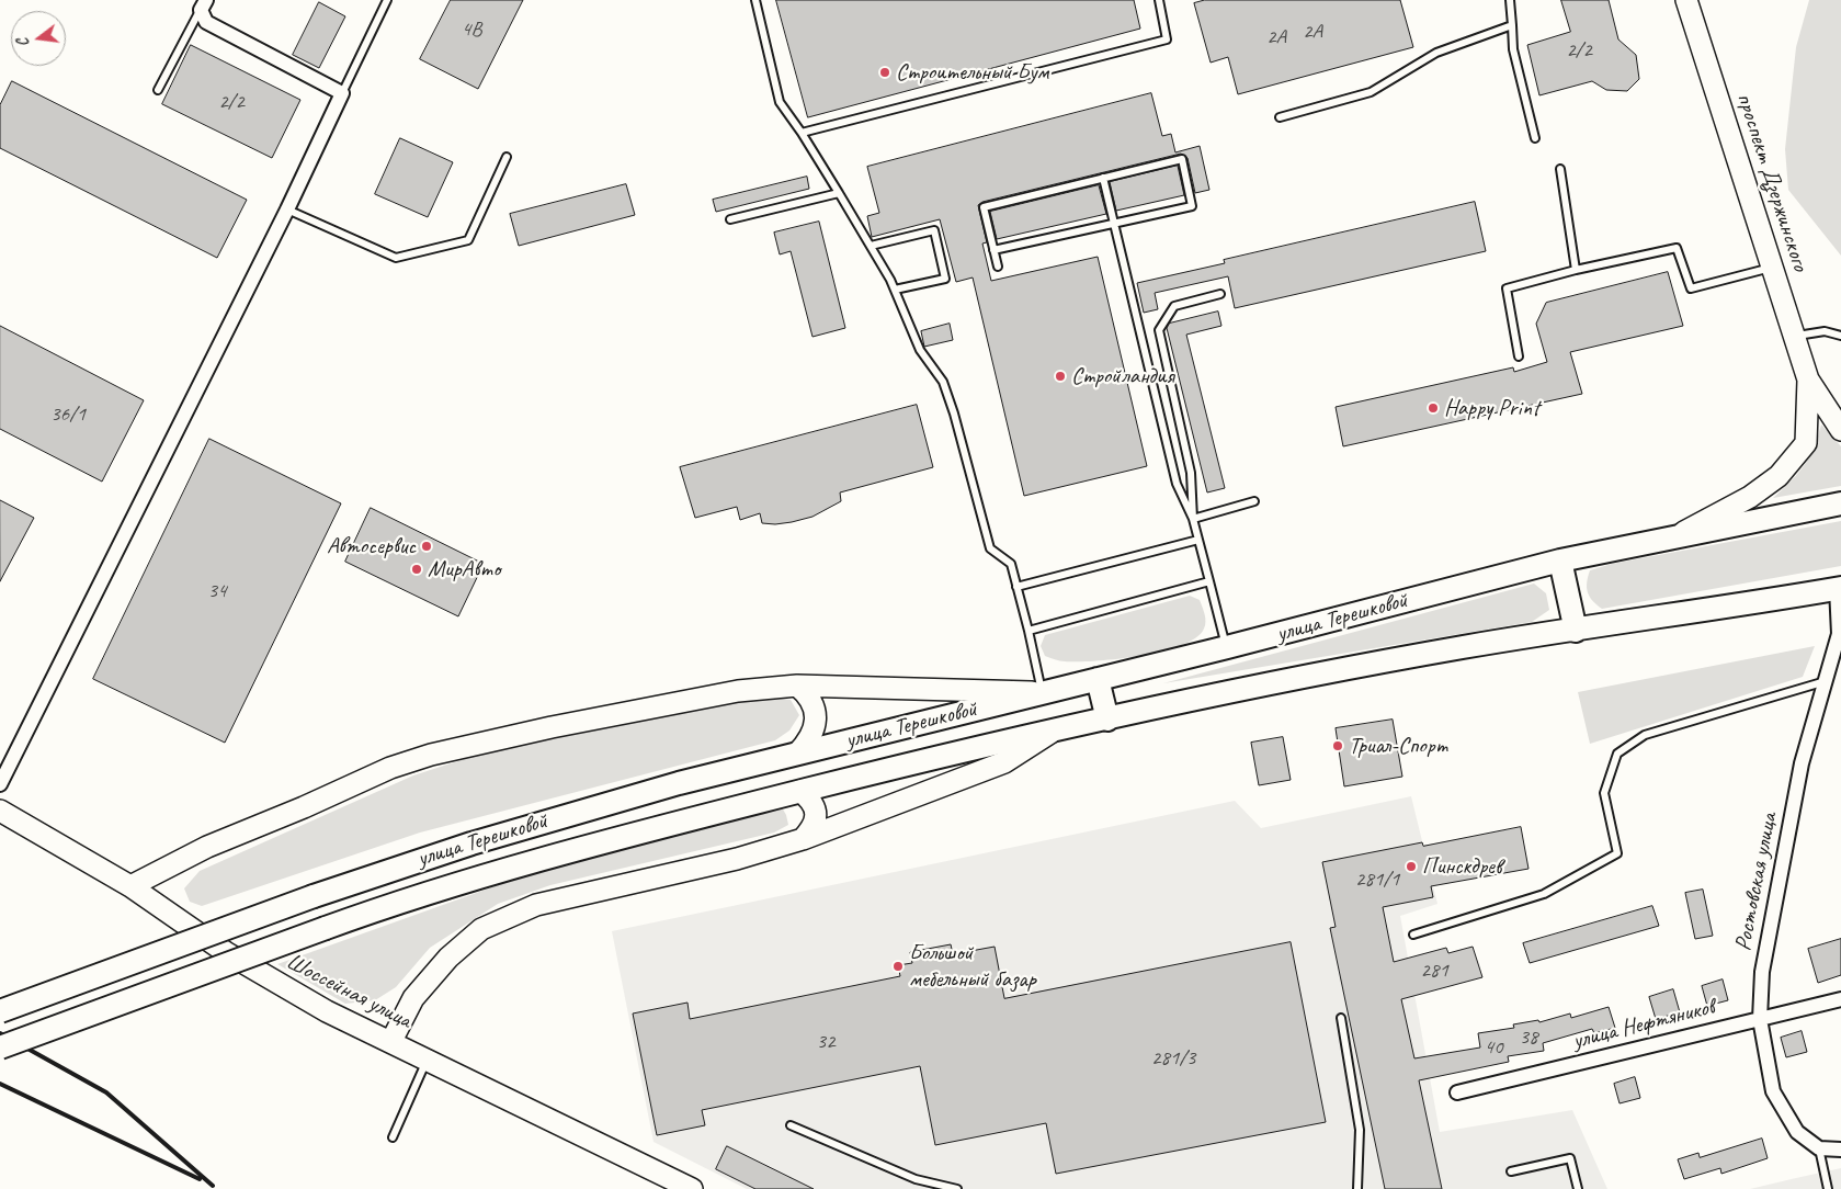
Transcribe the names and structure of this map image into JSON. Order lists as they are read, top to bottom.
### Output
{
  "streets": {
    "main road": ["проспект Дзержинского", "улица Терешковой", "Шоссейная улица"],
    "street": ["Ростовская улица", "улица Нефтяников"]
  },
  "crossings": [
    ["улица Терешковой", "Ростовская улица"],
    ["Ростовская улица", "улица Нефтяников"]
  ],
  "places": [
    "Строительный Бум",
    "Стройландия",
    "Happy Print",
    "Автосервис",
    "МирАвто",
    "Триал-Спорт",
    "Пинскдрев",
    "Большой мебельный базар"
  ],
  "house_numbers": [
    "4В",
    "2А",
    "2А",
    "2/2",
    "2/2",
    "36/1",
    "34",
    "281/1",
    "281",
    "38",
    "32",
    "40",
    "281/3"
  ],
  "north": "left"
}
